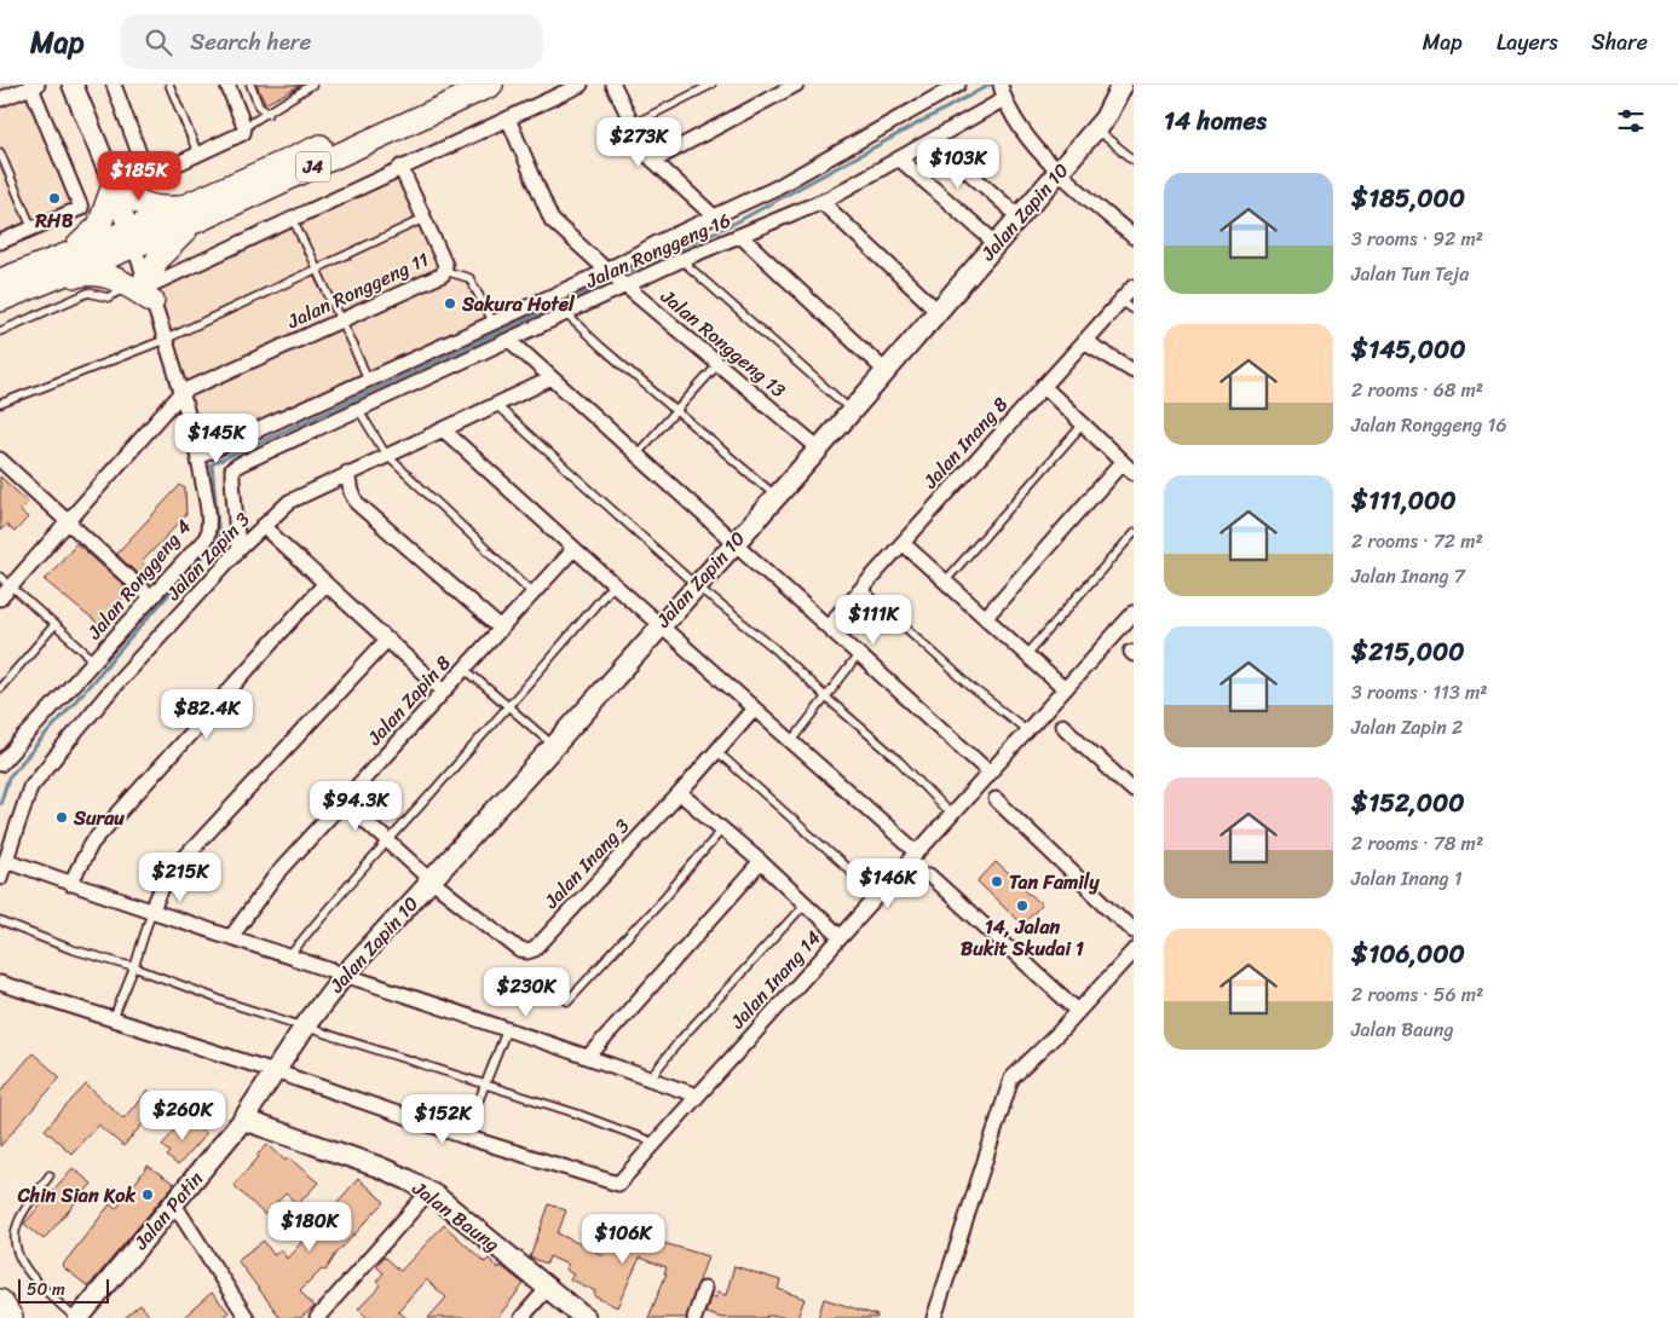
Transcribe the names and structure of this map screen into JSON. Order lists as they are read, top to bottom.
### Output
{
  "streets": {
    "main road": ["J4"],
    "street": [
      "Jalan Zapin 10",
      "Jalan Ronggeng 16",
      "Jalan Ronggeng 11",
      "Jalan Ronggeng 13",
      "Jalan Inang 8",
      "Jalan Zapin 3",
      "Jalan Ronggeng 4",
      "Jalan Zapin 8",
      "Jalan Inang 3",
      "Jalan Inang 14",
      "Jalan Patin",
      "Jalan Baung"
    ]
  },
  "crossings": [
    ["J4", "Jalan Ronggeng 4"],
    ["Jalan Zapin 10", "Jalan Ronggeng 13"],
    ["Jalan Zapin 10", "Jalan Inang 3"],
    ["Jalan Zapin 10", "Jalan Patin"],
    ["Jalan Ronggeng 16", "Jalan Ronggeng 13"],
    ["Jalan Ronggeng 16", "Jalan Zapin 3"],
    ["Jalan Ronggeng 16", "Jalan Ronggeng 4"],
    ["Jalan Ronggeng 11", "Jalan Ronggeng 4"],
    ["Jalan Zapin 8", "Jalan Inang 3"],
    ["Jalan Patin", "Jalan Baung"]
  ],
  "places": [
    "RHB",
    "Sakura Hotel",
    "Surau",
    "Tan Family",
    "14, Jalan Bukit Skudai 1",
    "Chin Sian Kok"
  ],
  "scale_bar": "50 m",
  "page": {
    "header": "Map",
    "search": "Search here",
    "nav": ["Map", "Layers", "Share"],
    "heading": "14 homes",
    "price": [
      "$273K",
      "$103K",
      "$185K",
      "$145K",
      "$111K",
      "$82.4K",
      "$94.3K",
      "$215K",
      "$146K",
      "$230K",
      "$260K",
      "$152K",
      "$180K",
      "$106K"
    ],
    "list": [
      {
        "name": "$185,000",
        "note": "3 rooms · 92 m² · Jalan Tun Teja"
      },
      {
        "name": "$145,000",
        "note": "2 rooms · 68 m² · Jalan Ronggeng 16"
      },
      {
        "name": "$111,000",
        "note": "2 rooms · 72 m² · Jalan Inang 7"
      },
      {
        "name": "$215,000",
        "note": "3 rooms · 113 m² · Jalan Zapin 2"
      },
      {
        "name": "$152,000",
        "note": "2 rooms · 78 m² · Jalan Inang 1"
      },
      {
        "name": "$106,000",
        "note": "2 rooms · 56 m² · Jalan Baung"
      }
    ],
    "scale": "50 m"
  }
}
